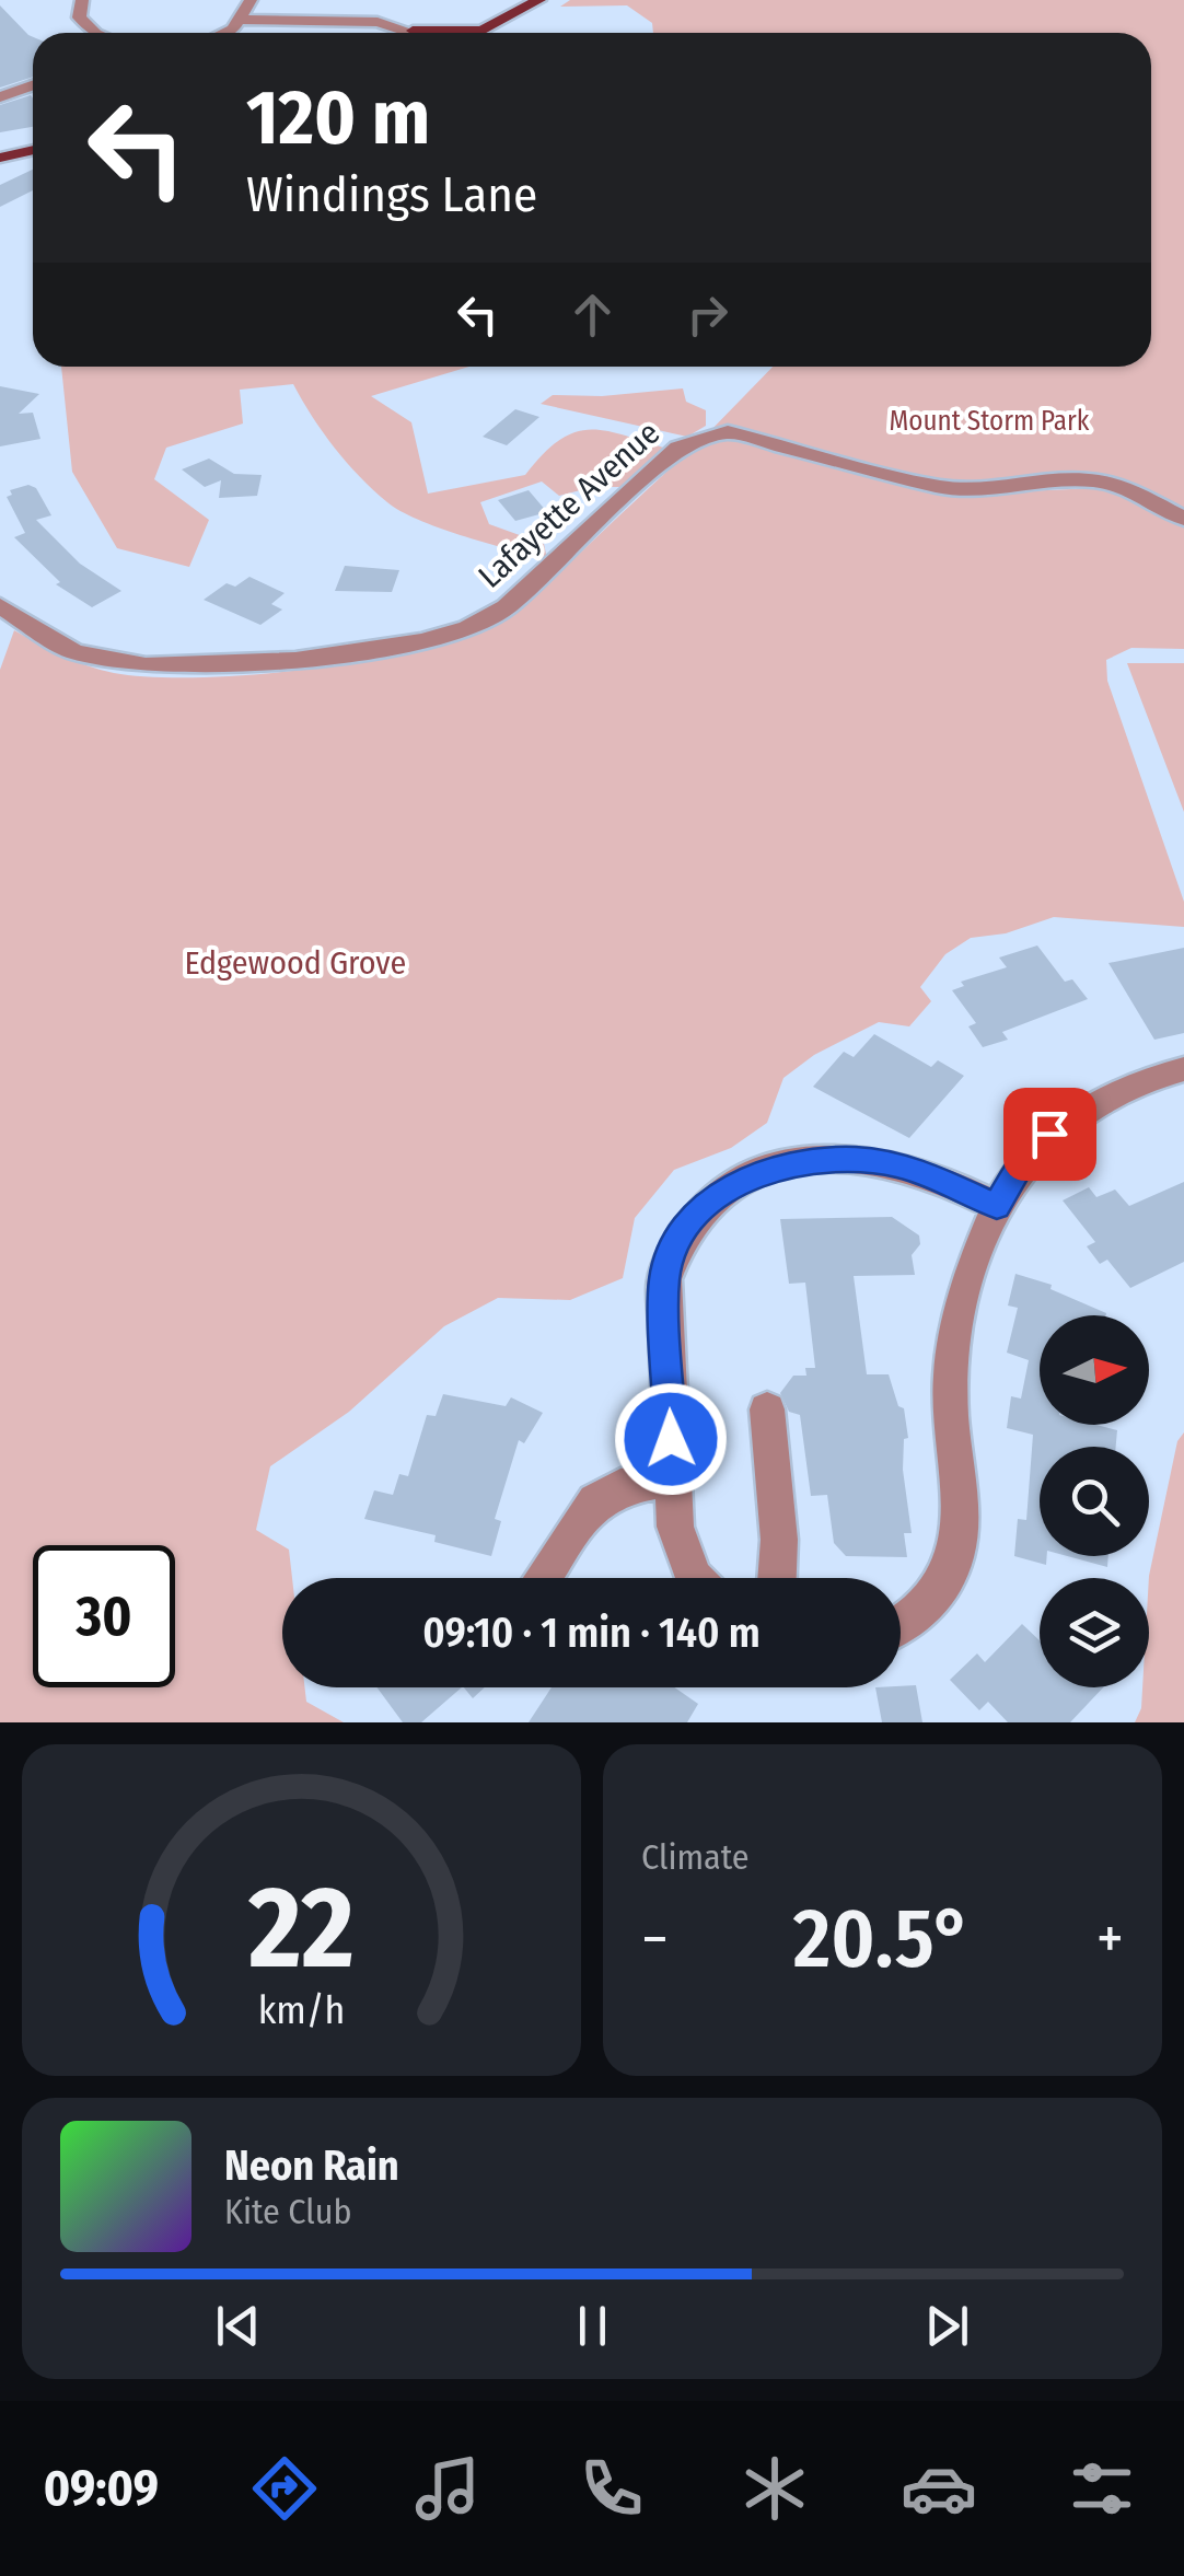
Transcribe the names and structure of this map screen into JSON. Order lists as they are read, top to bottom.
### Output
{
  "streets": {
    "street": ["Lafayette Avenue"]
  },
  "parks": ["Mount Storm Park", "Edgewood Grove"],
  "north": "right",
  "page": {
    "turn": ["120 m", "Windings Lane"],
    "limit": "30",
    "trip": "09:10 · 1 min · 140 m",
    "tile": "Climate",
    "heat": ["−", "20.5°", "+"],
    "song": ["Neon Rain", "Kite Club"],
    "tabs": "09:09",
    "gauge": ["22", "km/h"]
  }
}
